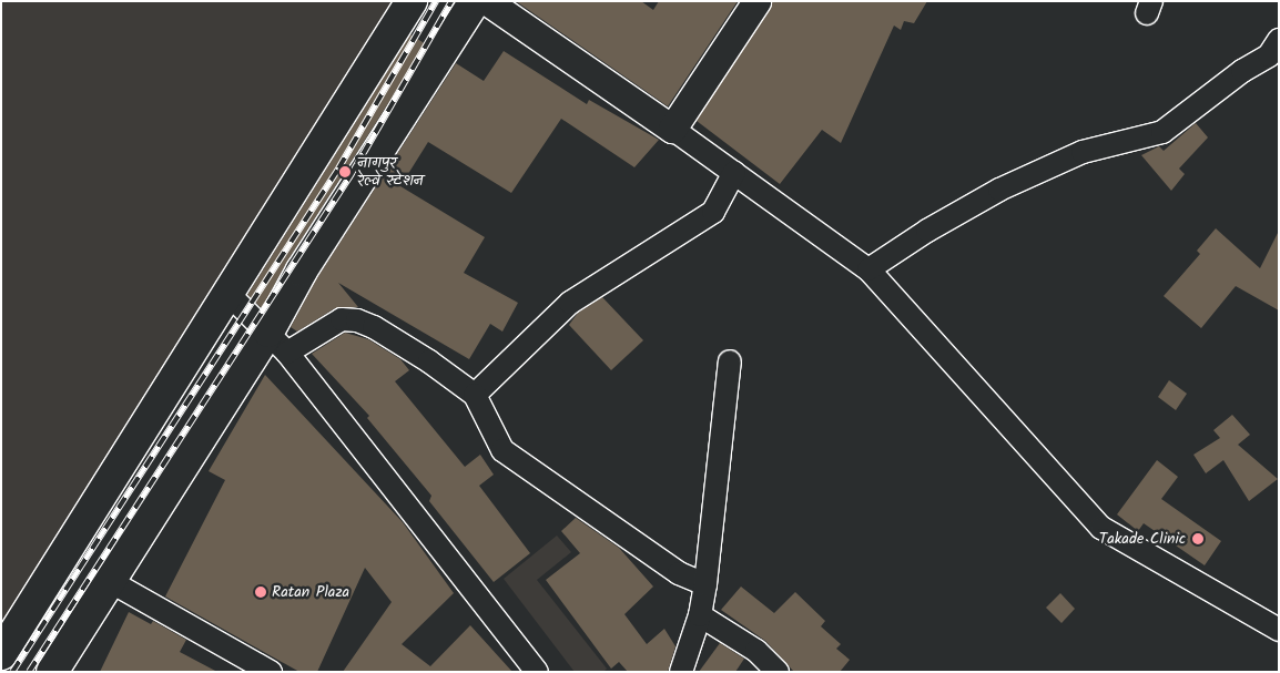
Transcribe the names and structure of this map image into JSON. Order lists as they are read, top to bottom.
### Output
{
  "places": ["नागपुर रेल्वे स्टेशन", "Takade Clinic", "Ratan Plaza"]
}
